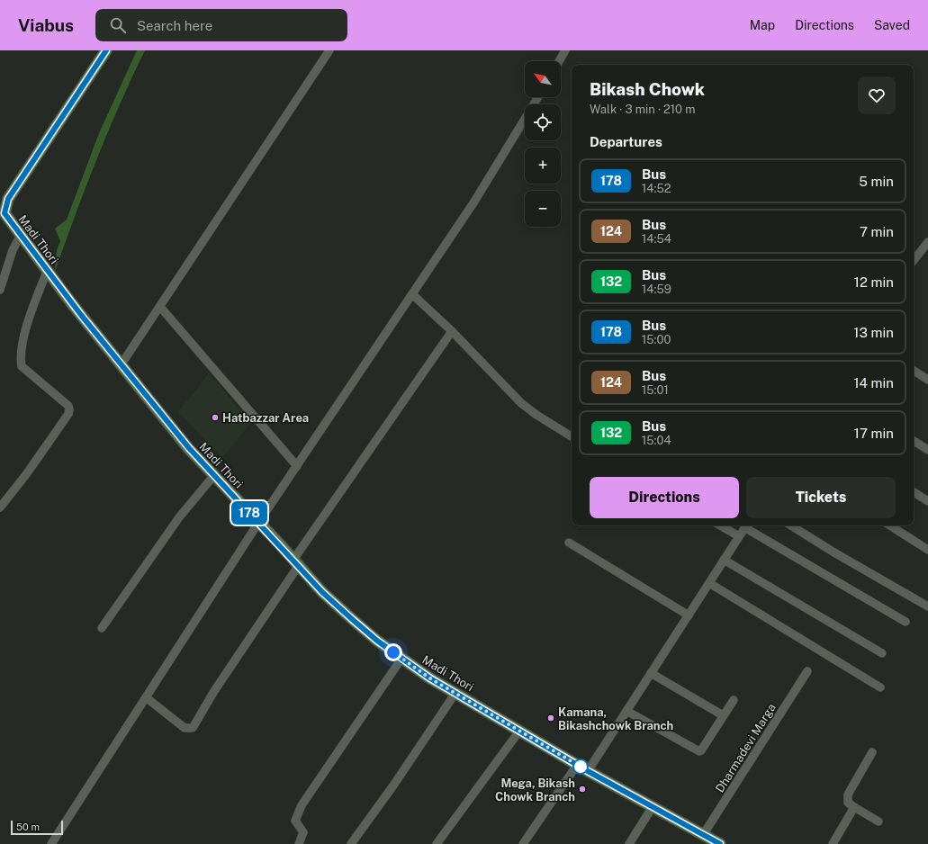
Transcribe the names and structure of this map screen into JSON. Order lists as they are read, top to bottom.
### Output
{
  "streets": {
    "main road": ["Madi Thori"],
    "street": ["Dharmadevi Marga"]
  },
  "crossings": [
    ["Madi Thori", "Dharmadevi Marga"]
  ],
  "places": ["Hatbazzar Area", "Kamana, Bikashchowk Branch", "Mega, Bikash Chowk Branch"],
  "lines": ["bus line 178"],
  "scale_bar": "50 m",
  "north": "top left",
  "page": {
    "header": "Viabus",
    "search": "Search here",
    "nav": ["Map", "Directions", "Saved"],
    "on_map": "178",
    "map_buttons": ["+", "−"],
    "heading": [
      ["Bikash Chowk", "Walk · 3 min · 210 m"],
      "Departures"
    ],
    "list": [
      {
        "mark": "178",
        "name": "Bus",
        "note": "14:52",
        "value": "5 min"
      },
      {
        "mark": "124",
        "name": "Bus",
        "note": "14:54",
        "value": "7 min"
      },
      {
        "mark": "132",
        "name": "Bus",
        "note": "14:59",
        "value": "12 min"
      },
      {
        "mark": "178",
        "name": "Bus",
        "note": "15:00",
        "value": "13 min"
      },
      {
        "mark": "124",
        "name": "Bus",
        "note": "15:01",
        "value": "14 min"
      },
      {
        "mark": "132",
        "name": "Bus",
        "note": "15:04",
        "value": "17 min"
      }
    ],
    "buttons": ["Directions", "Tickets"],
    "scale": "50 m"
  }
}
